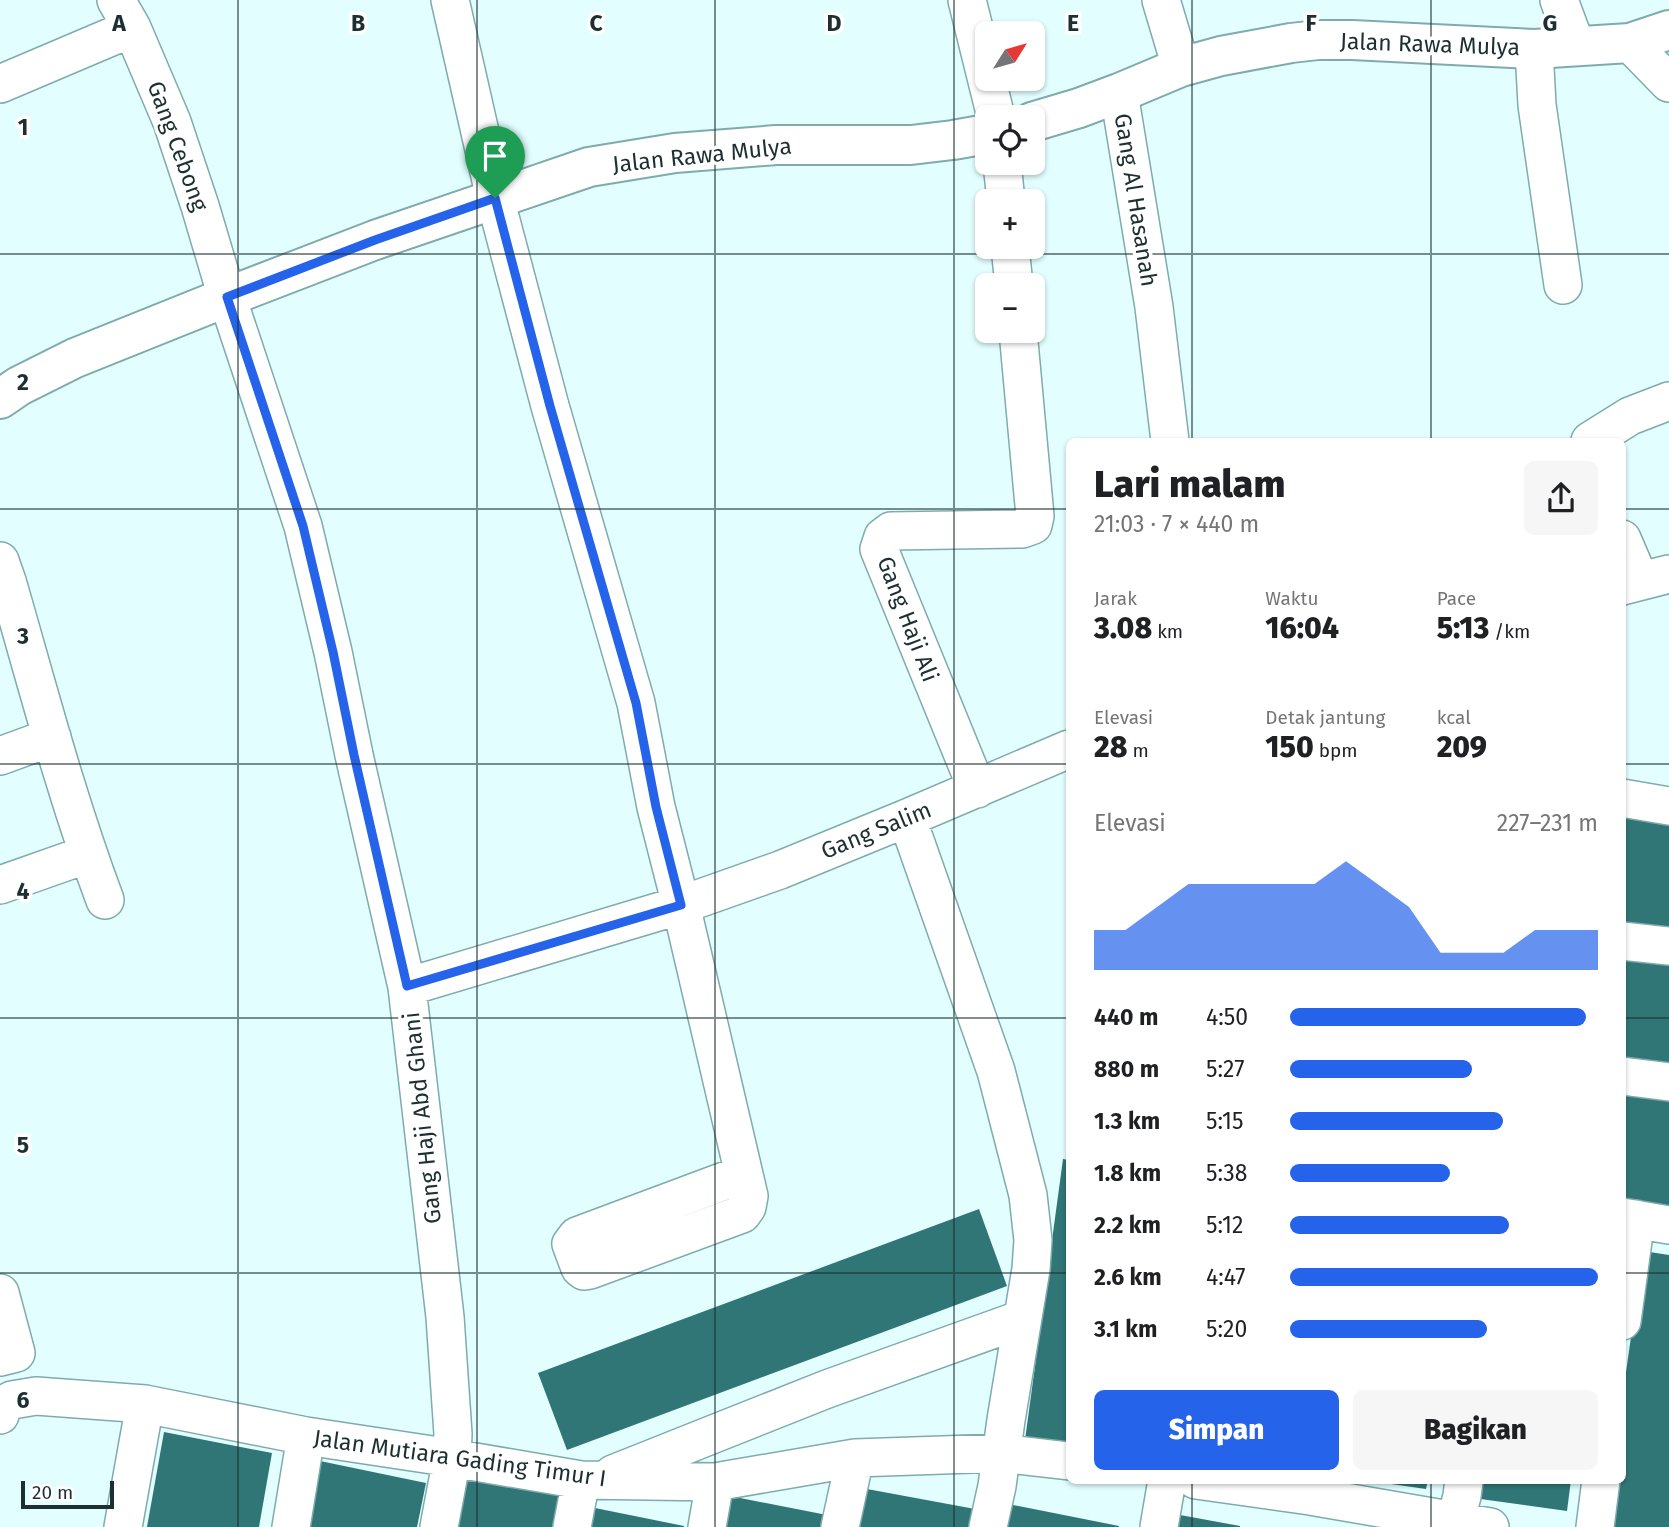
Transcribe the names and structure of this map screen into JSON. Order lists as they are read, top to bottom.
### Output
{
  "streets": {
    "main road": ["Jalan Rawa Mulya"],
    "street": [
      "Gang Cebong",
      "Gang Al Hasanah",
      "Gang Haji Ali",
      "Gang Salim",
      "Gang Haji Abd Ghani",
      "Jalan Mutiara Gading Timur I"
    ]
  },
  "crossings": [
    ["Jalan Rawa Mulya", "Gang Cebong"],
    ["Jalan Rawa Mulya", "Gang Al Hasanah"],
    ["Jalan Rawa Mulya", "Gang Haji Abd Ghani"],
    ["Gang Cebong", "Gang Haji Abd Ghani"],
    ["Gang Haji Ali", "Gang Salim"],
    ["Gang Salim", "Gang Haji Abd Ghani"],
    ["Gang Haji Abd Ghani", "Jalan Mutiara Gading Timur I"]
  ],
  "scale_bar": "20 m",
  "north": "top right",
  "page": {
    "map_buttons": ["+", "−"],
    "heading": ["Lari malam", "21:03 · 7 × 440 m"],
    "stats": [
      ["Jarak", "3.08 km"],
      ["Waktu", "16:04"],
      ["Pace", "5:13 /km"],
      ["Elevasi", "28 m"],
      ["Detak jantung", "150 bpm"],
      ["kcal", "209"]
    ],
    "chart": ["Elevasi", "227–231 m"],
    "list": [
      {
        "name": "440 m",
        "note": "4:50"
      },
      {
        "name": "880 m",
        "note": "5:27"
      },
      {
        "name": "1.3 km",
        "note": "5:15"
      },
      {
        "name": "1.8 km",
        "note": "5:38"
      },
      {
        "name": "2.2 km",
        "note": "5:12"
      },
      {
        "name": "2.6 km",
        "note": "4:47"
      },
      {
        "name": "3.1 km",
        "note": "5:20"
      }
    ],
    "buttons": ["Simpan", "Bagikan"],
    "scale": "20 m"
  },
  "grid": {
    "columns": [
      "A",
      "B",
      "C",
      "D",
      "E",
      "F",
      "G"
    ],
    "rows": [
      "1",
      "2",
      "3",
      "4",
      "5",
      "6"
    ]
  }
}
